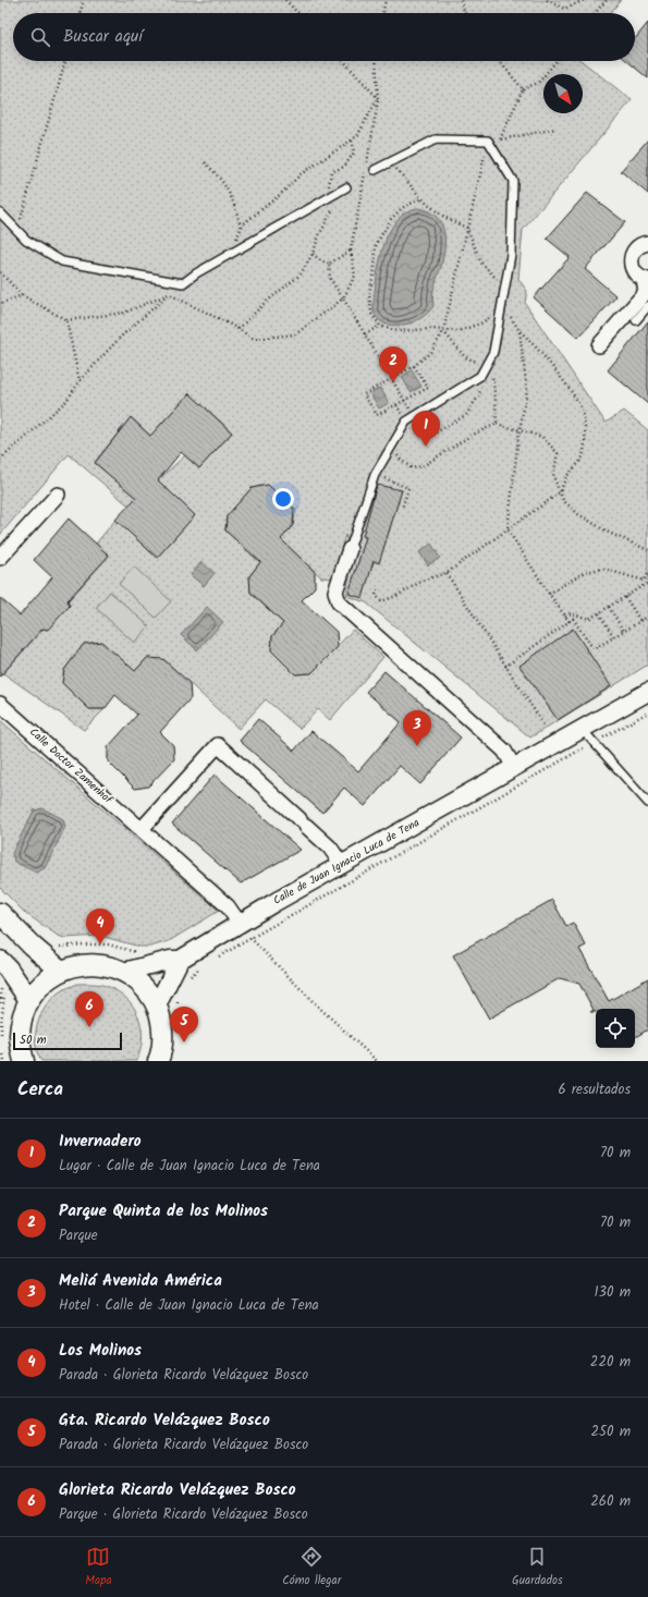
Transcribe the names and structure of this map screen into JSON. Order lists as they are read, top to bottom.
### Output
{
  "streets": {
    "street": ["Calle Doctor Zamenhof", "Calle de Juan Ignacio Luca de Tena"]
  },
  "crossings": [
    ["Calle Doctor Zamenhof", "Calle de Juan Ignacio Luca de Tena"]
  ],
  "scale_bar": "50 m",
  "north": "bottom right",
  "page": {
    "search": "Buscar aquí",
    "pins": [
      "2",
      "1",
      "3",
      "4",
      "6",
      "5"
    ],
    "scale": "50 m",
    "heading": ["Cerca", "6 resultados"],
    "list": [
      {
        "mark": "1",
        "name": "Invernadero",
        "note": "Lugar · Calle de Juan Ignacio Luca de Tena",
        "value": "70 m"
      },
      {
        "mark": "2",
        "name": "Parque Quinta de los Molinos",
        "note": "Parque",
        "value": "70 m"
      },
      {
        "mark": "3",
        "name": "Meliá Avenida América",
        "note": "Hotel · Calle de Juan Ignacio Luca de Tena",
        "value": "130 m"
      },
      {
        "mark": "4",
        "name": "Los Molinos",
        "note": "Parada · Glorieta Ricardo Velázquez Bosco",
        "value": "220 m"
      },
      {
        "mark": "5",
        "name": "Gta. Ricardo Velázquez Bosco",
        "note": "Parada · Glorieta Ricardo Velázquez Bosco",
        "value": "250 m"
      },
      {
        "mark": "6",
        "name": "Glorieta Ricardo Velázquez Bosco",
        "note": "Parque · Glorieta Ricardo Velázquez Bosco",
        "value": "260 m"
      }
    ],
    "nav": ["Mapa", "Cómo llegar", "Guardados"]
  }
}
